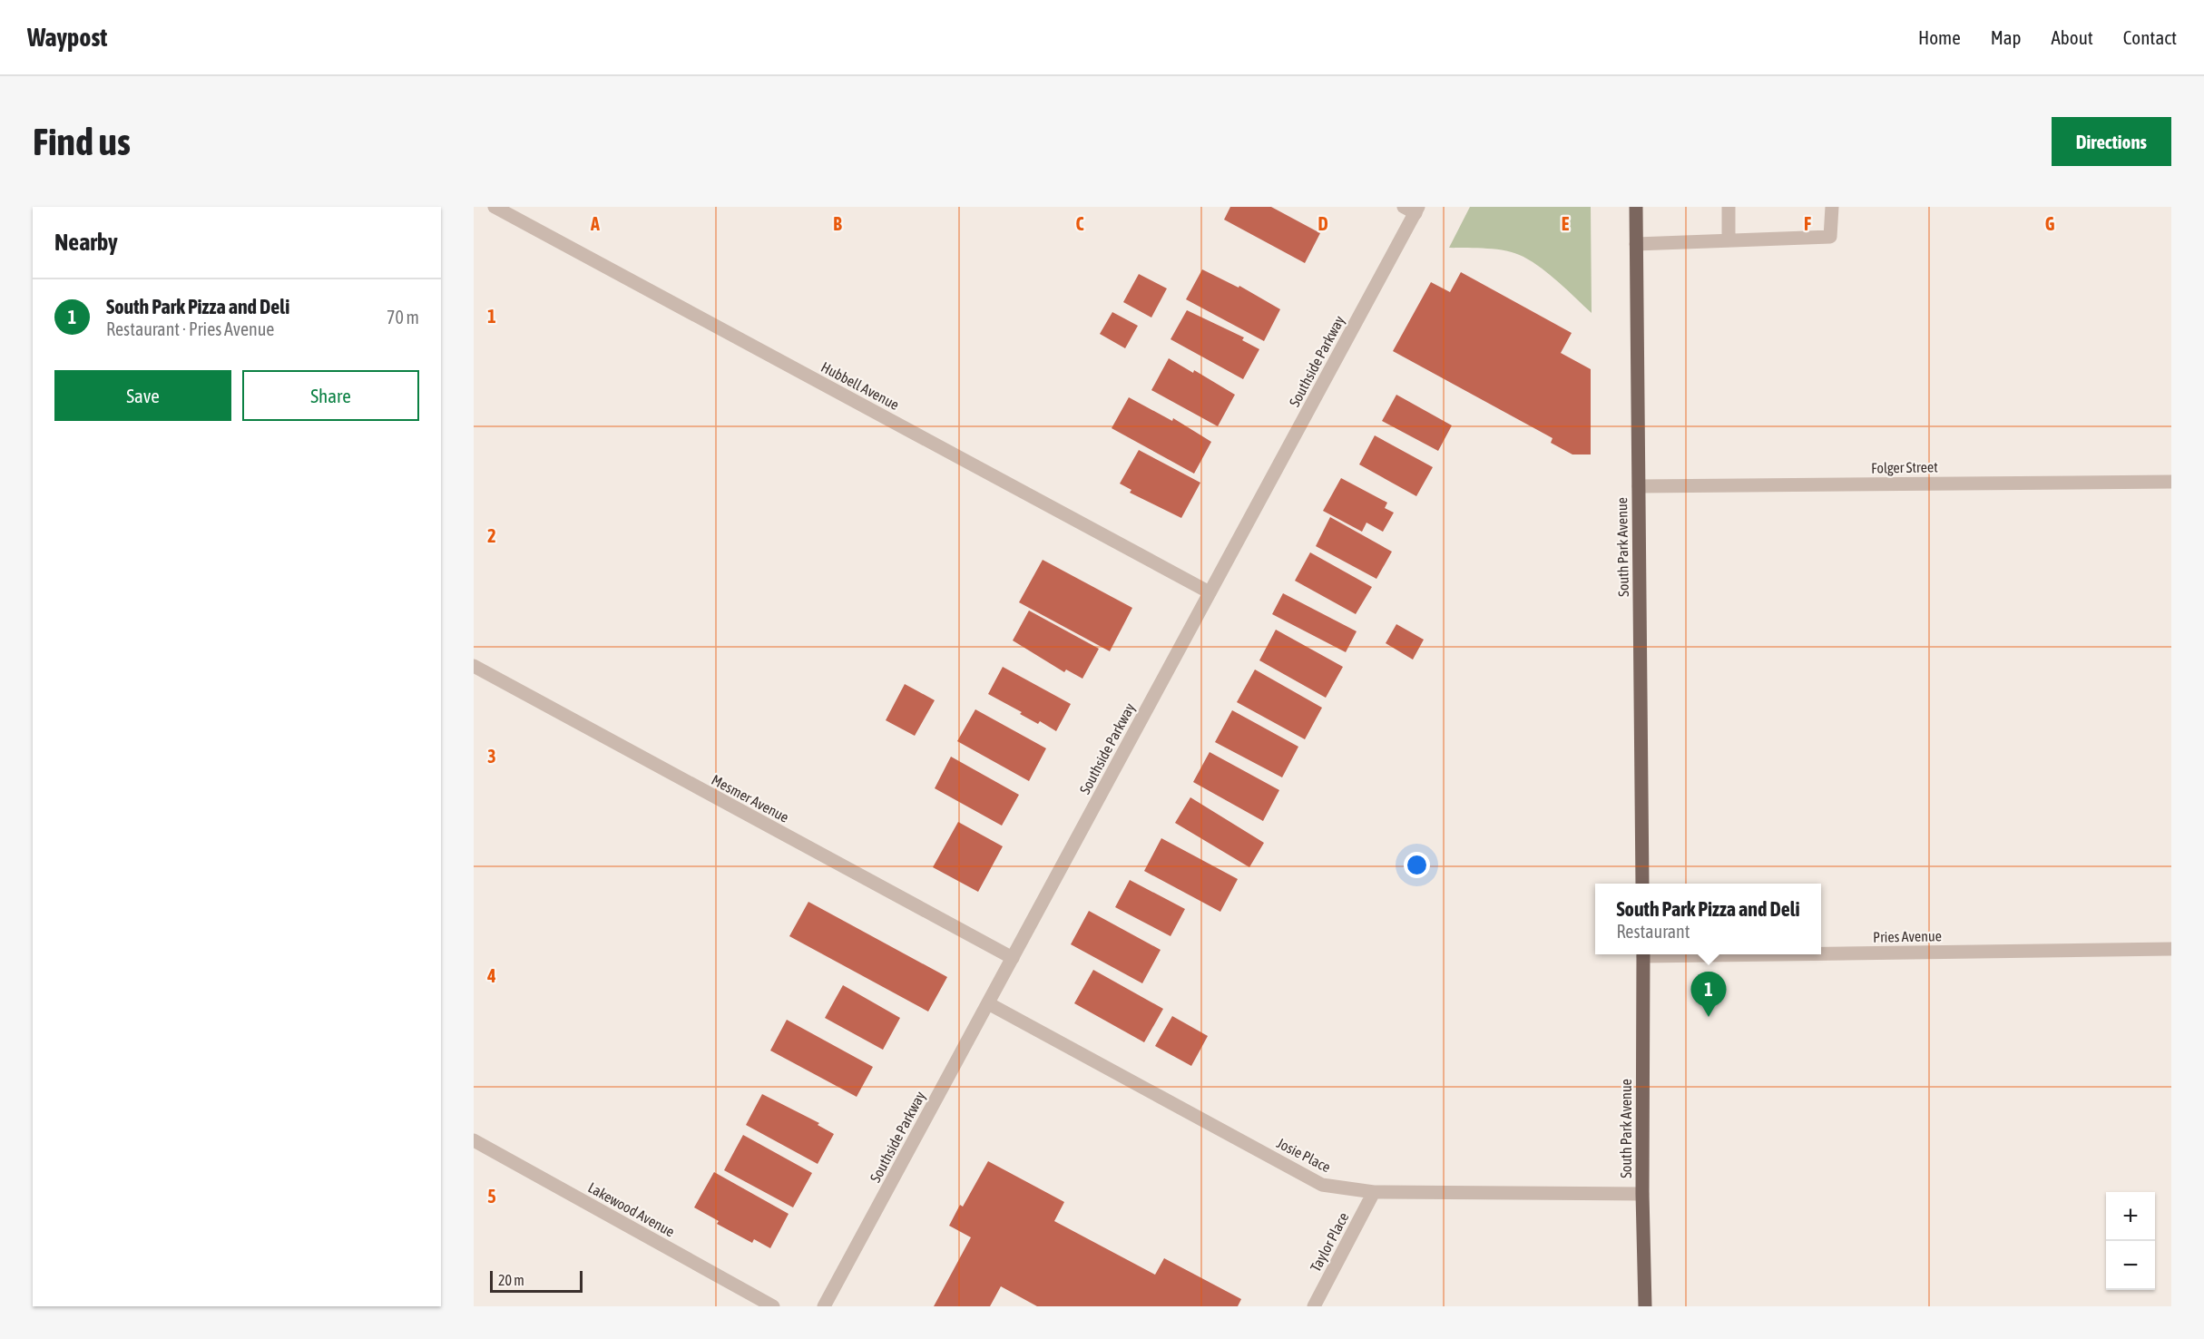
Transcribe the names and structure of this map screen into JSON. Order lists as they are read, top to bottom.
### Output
{
  "streets": {
    "main road": ["South Park Avenue"],
    "street": [
      "Southside Parkway",
      "Hubbell Avenue",
      "Folger Street",
      "Mesmer Avenue",
      "Pries Avenue",
      "Josie Place",
      "Lakewood Avenue",
      "Taylor Place"
    ]
  },
  "crossings": [
    ["Southside Parkway", "Hubbell Avenue"],
    ["Southside Parkway", "Mesmer Avenue"],
    ["Southside Parkway", "Josie Place"],
    ["Folger Street", "South Park Avenue"],
    ["South Park Avenue", "Josie Place"],
    ["Josie Place", "Taylor Place"]
  ],
  "scale_bar": "20 m",
  "page": {
    "header": "Waypost",
    "nav": [
      "Home",
      "Map",
      "About",
      "Contact"
    ],
    "buttons": [
      "Directions",
      ["Save", "Share"]
    ],
    "title": "Find us",
    "heading": "Nearby",
    "list": [
      {
        "mark": "1",
        "name": "South Park Pizza and Deli",
        "note": "Restaurant · Pries Avenue",
        "value": "70 m"
      }
    ],
    "popup": ["South Park Pizza and Deli", "Restaurant"],
    "pins": "1",
    "map_buttons": ["+", "−"],
    "scale": "20 m"
  },
  "grid": {
    "columns": [
      "A",
      "B",
      "C",
      "D",
      "E",
      "F",
      "G"
    ],
    "rows": [
      "1",
      "2",
      "3",
      "4",
      "5"
    ]
  }
}
